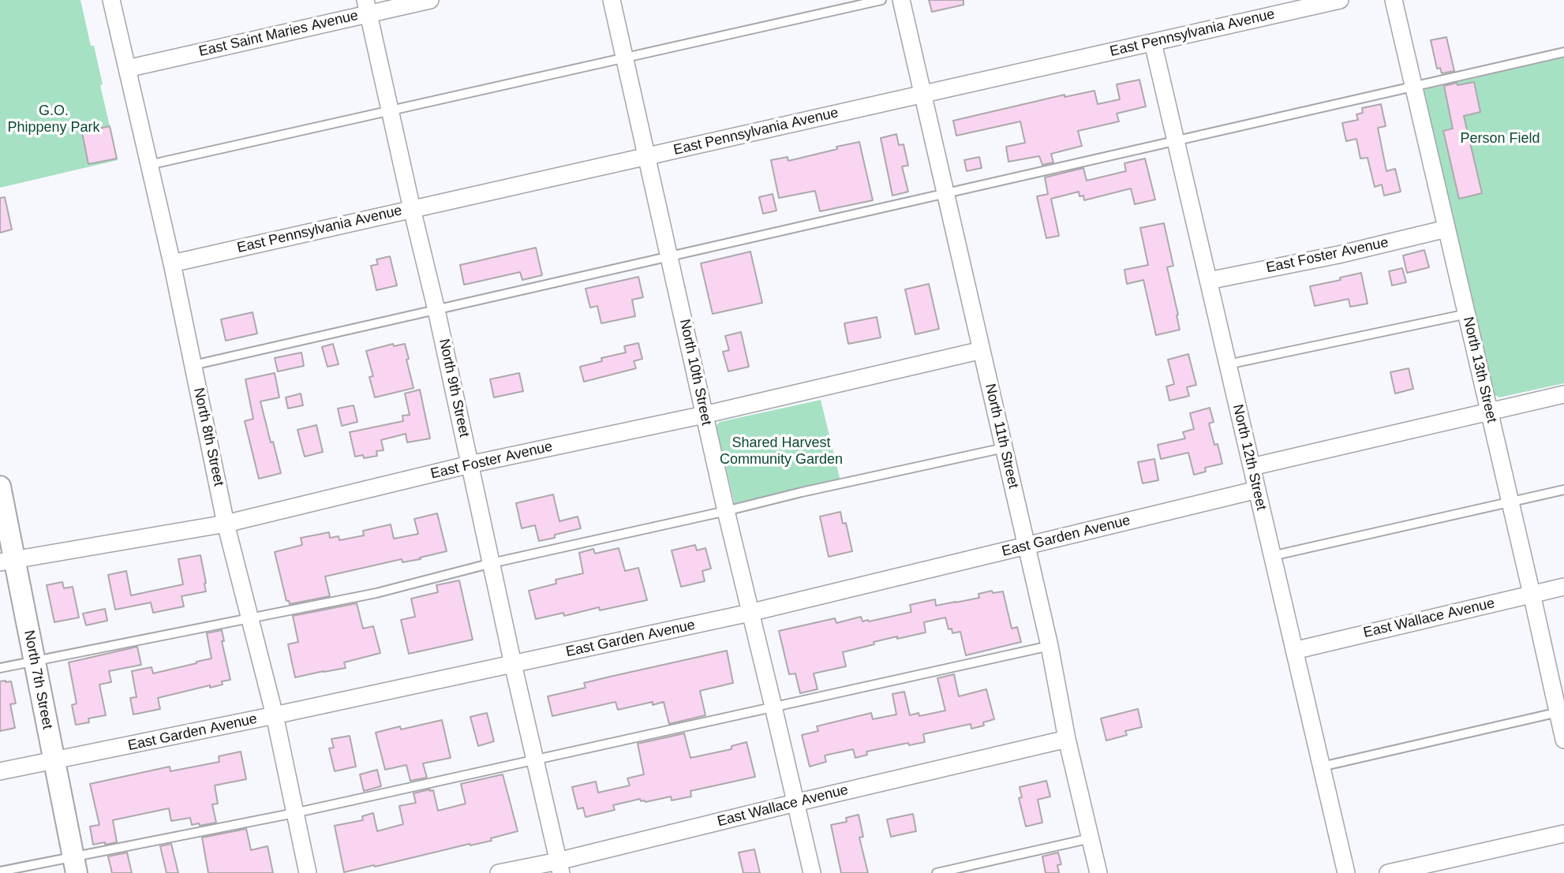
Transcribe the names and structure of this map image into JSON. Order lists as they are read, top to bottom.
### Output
{
  "streets": {
    "street": [
      "East Pennsylvania Avenue",
      "East Saint Maries Avenue",
      "East Foster Avenue",
      "North 13th Street",
      "North 10th Street",
      "North 9th Street",
      "North 11th Street",
      "North 8th Street",
      "North 12th Street",
      "East Garden Avenue",
      "East Wallace Avenue",
      "North 7th Street"
    ]
  },
  "crossings": [
    ["East Pennsylvania Avenue", "North 10th Street"],
    ["East Pennsylvania Avenue", "North 9th Street"],
    ["East Pennsylvania Avenue", "North 11th Street"],
    ["East Pennsylvania Avenue", "North 8th Street"],
    ["East Pennsylvania Avenue", "North 12th Street"],
    ["East Saint Maries Avenue", "North 9th Street"],
    ["East Saint Maries Avenue", "North 8th Street"],
    ["East Foster Avenue", "North 13th Street"],
    ["East Foster Avenue", "North 10th Street"],
    ["East Foster Avenue", "North 9th Street"],
    ["East Foster Avenue", "North 11th Street"],
    ["East Foster Avenue", "North 8th Street"],
    ["East Foster Avenue", "North 12th Street"],
    ["East Foster Avenue", "North 7th Street"],
    ["North 13th Street", "East Wallace Avenue"],
    ["North 10th Street", "East Garden Avenue"],
    ["North 10th Street", "East Wallace Avenue"],
    ["North 9th Street", "East Garden Avenue"],
    ["North 9th Street", "East Wallace Avenue"],
    ["North 11th Street", "East Garden Avenue"],
    ["North 11th Street", "East Wallace Avenue"],
    ["North 8th Street", "East Garden Avenue"],
    ["North 12th Street", "East Garden Avenue"],
    ["North 12th Street", "East Wallace Avenue"],
    ["East Garden Avenue", "North 7th Street"]
  ],
  "parks": ["G.O. Phippeny Park", "Person Field", "Shared Harvest Community Garden"]
}
